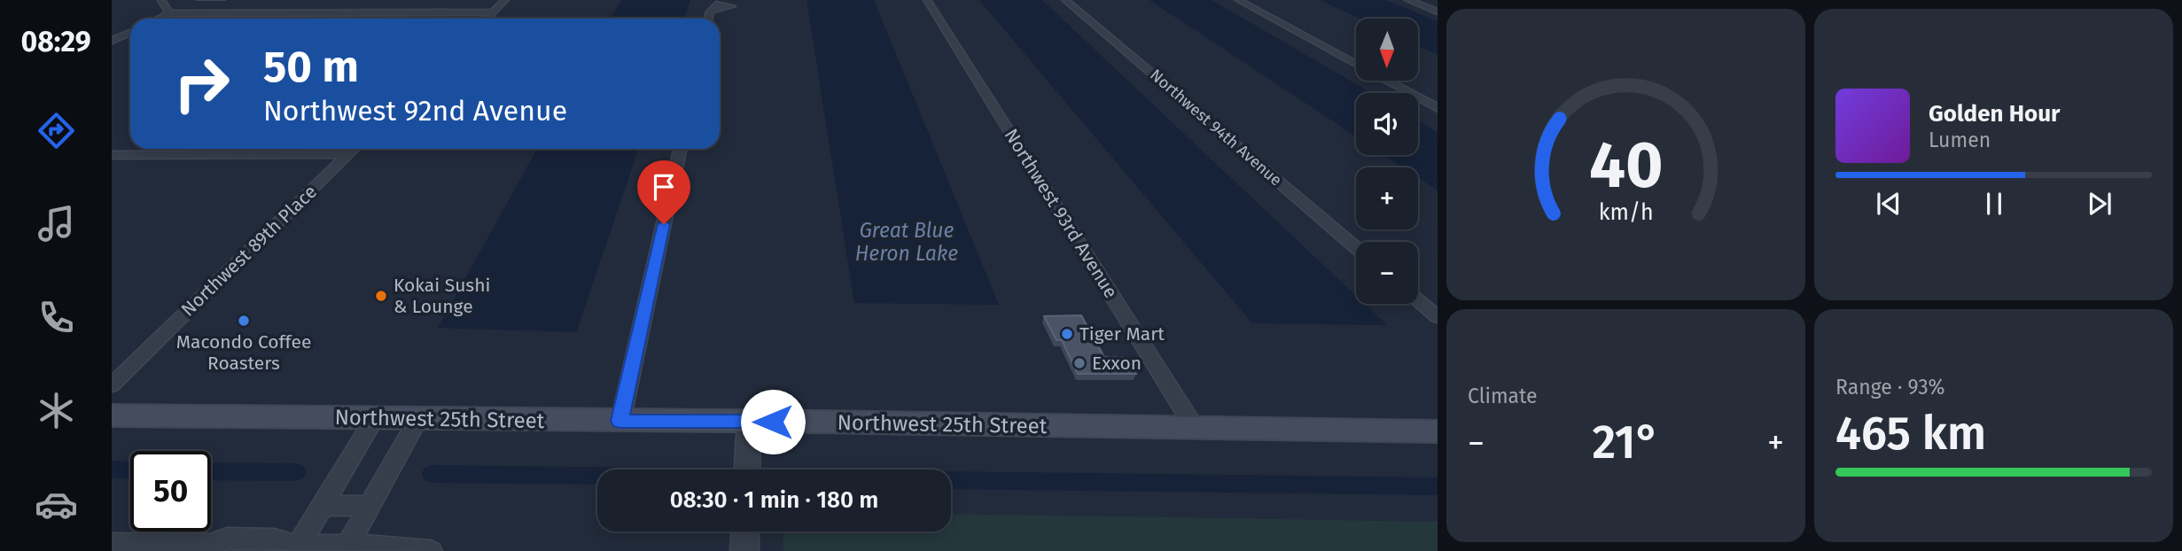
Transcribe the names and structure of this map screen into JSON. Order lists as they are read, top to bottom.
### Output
{
  "streets": {
    "main road": ["Northwest 25th Street"],
    "street": ["Northwest 94th Avenue", "Northwest 93rd Avenue", "Northwest 89th Place"]
  },
  "crossings": [
    ["Northwest 93rd Avenue", "Northwest 25th Street"]
  ],
  "water": ["Great Blue Heron Lake"],
  "places": [
    "Kokai Sushi & Lounge",
    "Macondo Coffee Roasters",
    "Tiger Mart",
    "Exxon"
  ],
  "north": "bottom",
  "page": {
    "tabs": "08:29",
    "map_buttons": ["+", "−"],
    "turn": ["50 m", "Northwest 92nd Avenue"],
    "song": ["Golden Hour", "Lumen"],
    "tile": [
      "Climate",
      ["Range · 93%", "465 km"]
    ],
    "heat": ["−", "21°", "+"],
    "limit": "50",
    "trip": "08:30 · 1 min · 180 m",
    "gauge": ["40", "km/h"]
  }
}
